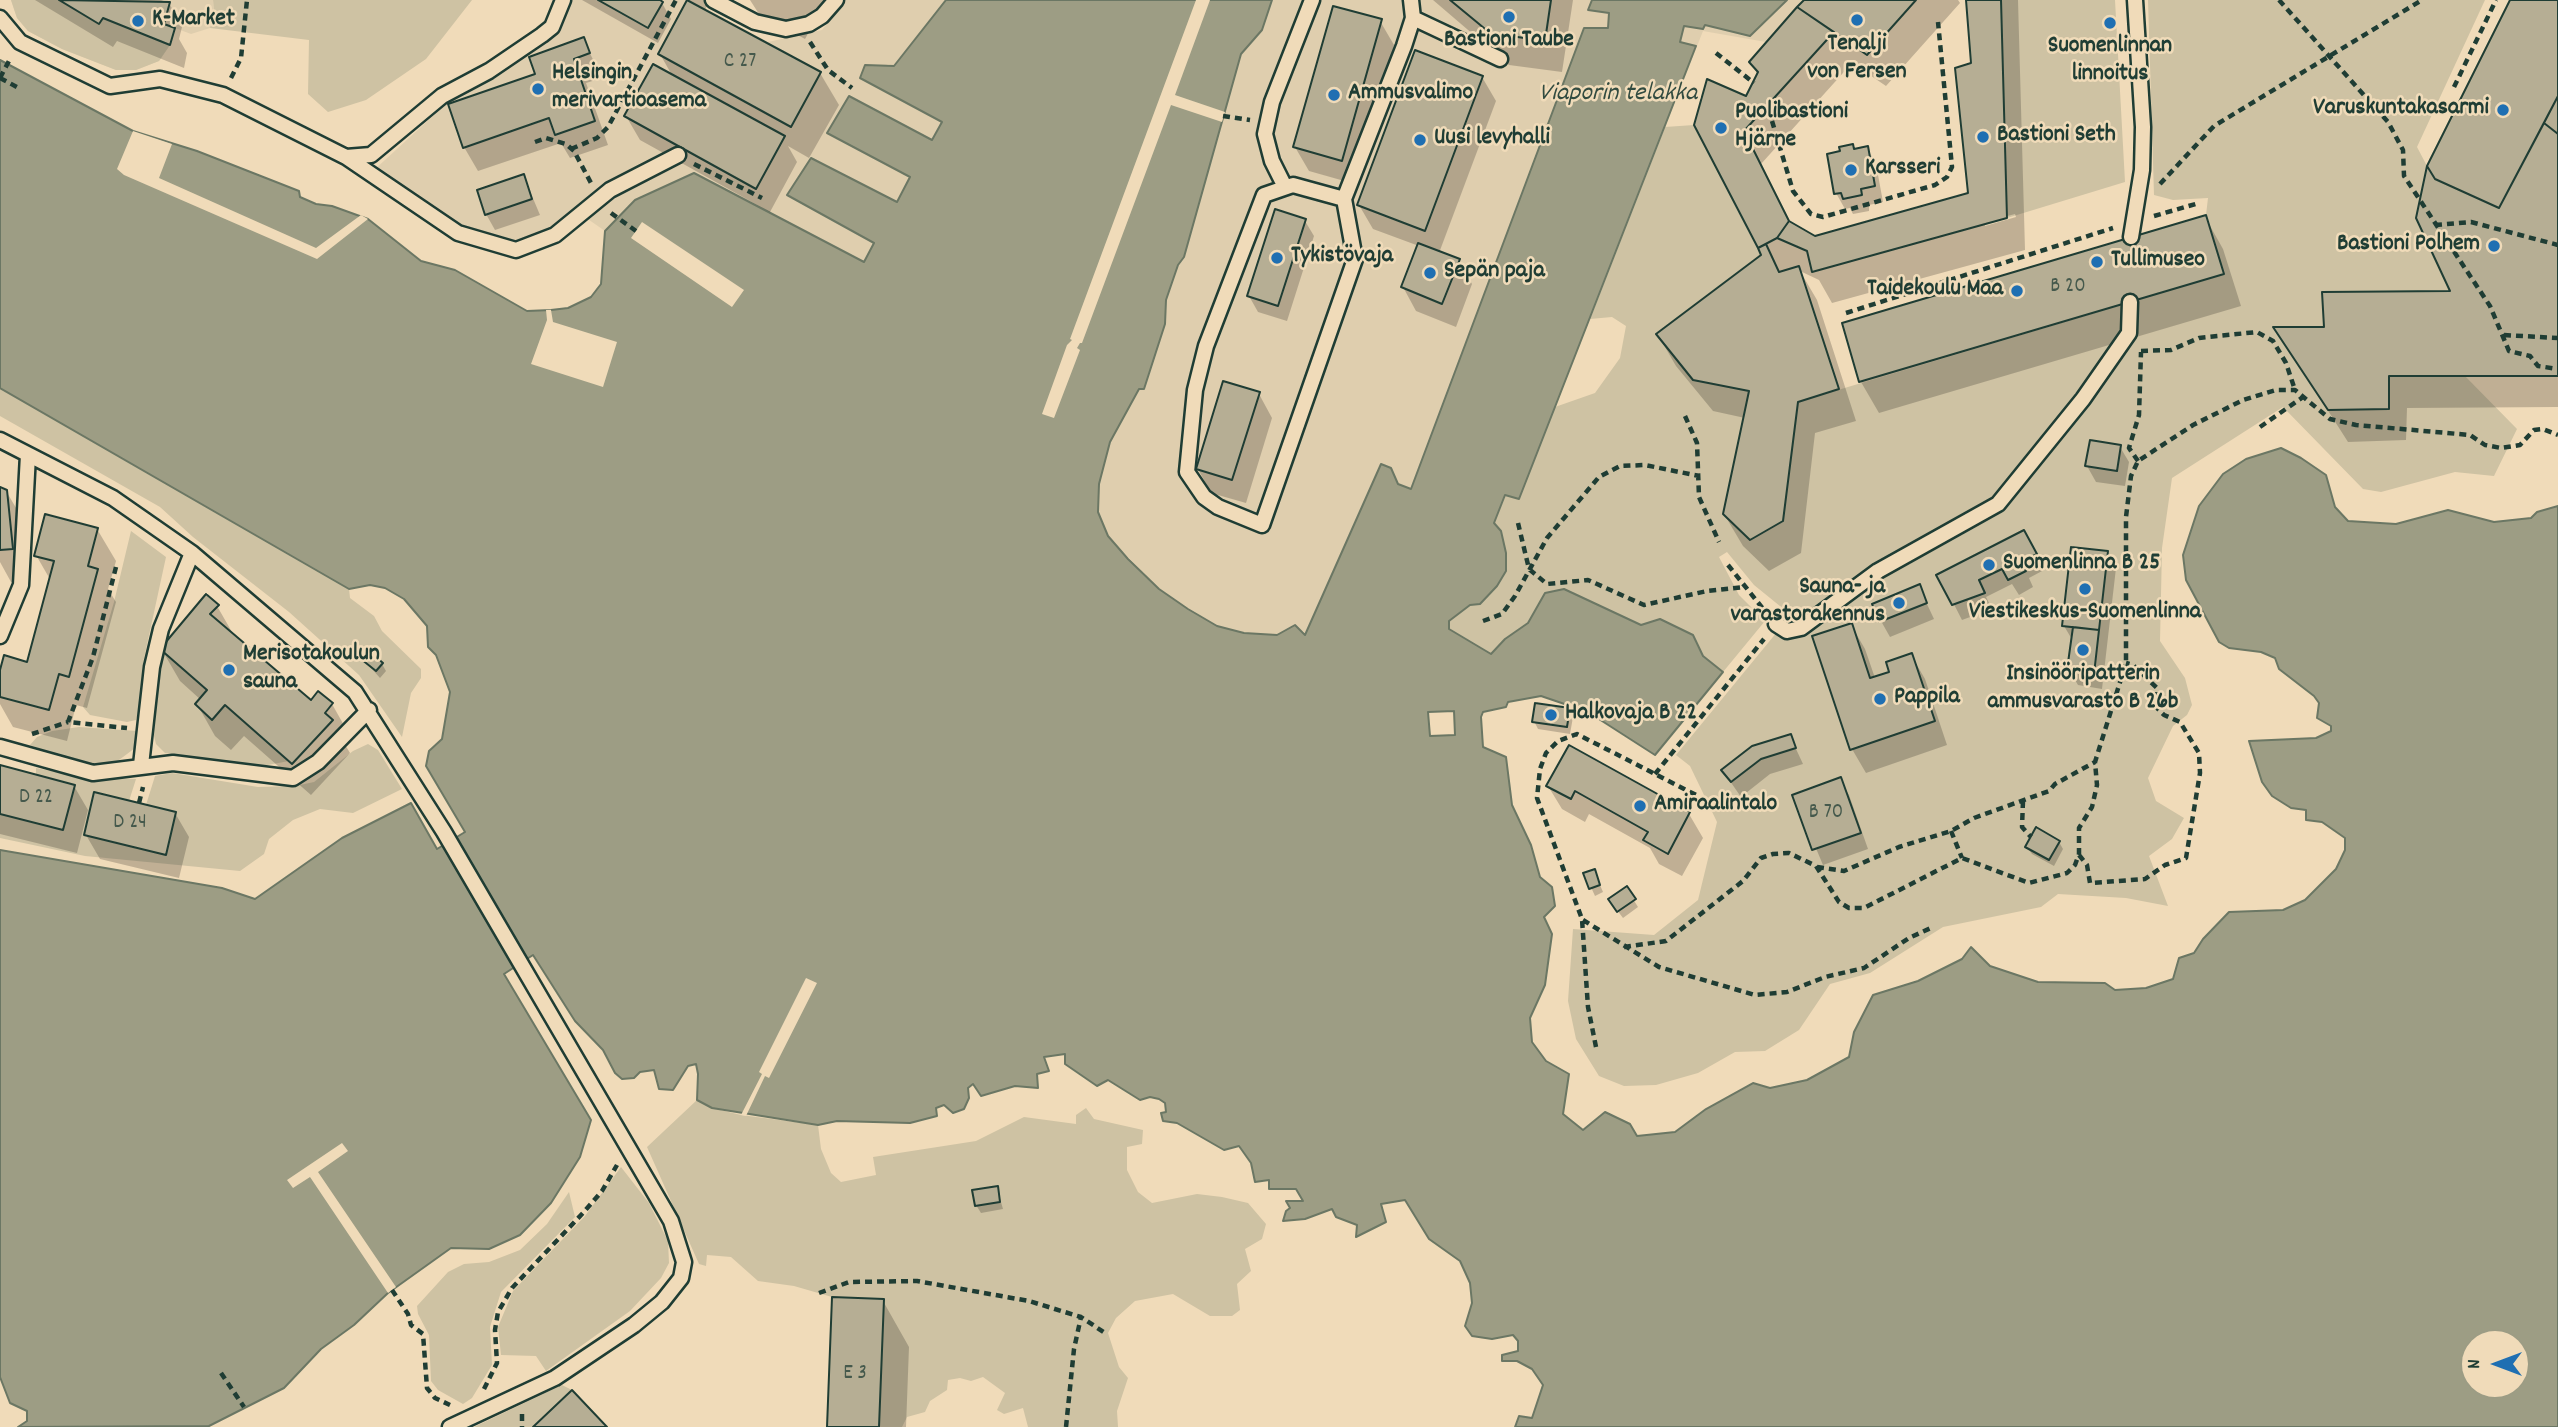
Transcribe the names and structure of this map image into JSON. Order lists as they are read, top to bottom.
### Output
{
  "water": ["Viaporin telakka"],
  "places": [
    "Bastioni Taube",
    "Tenalji von Fersen",
    "K-Market",
    "Suomenlinnan linnoitus",
    "Helsingin merivartioasema",
    "Ammusvalimo",
    "Varuskuntakasarmi",
    "Puolibastioni Hjärne",
    "Bastioni Seth",
    "Uusi levyhalli",
    "Karsseri",
    "Bastioni Polhem",
    "Tykistövaja",
    "Tullimuseo",
    "Sepän paja",
    "Taidekoulu Maa",
    "Suomenlinna B 25",
    "Viestikeskus-Suomenlinna",
    "Sauna- ja varastorakennus",
    "Insinööripatterin ammusvarasto B 26b",
    "Merisotakoulun sauna",
    "Pappila",
    "Halkovaja B 22",
    "Amiraalintalo"
  ],
  "house_numbers": [
    "C 27",
    "B 20",
    "D 22",
    "B 70",
    "D 24",
    "E 3"
  ],
  "north": "left"
}
